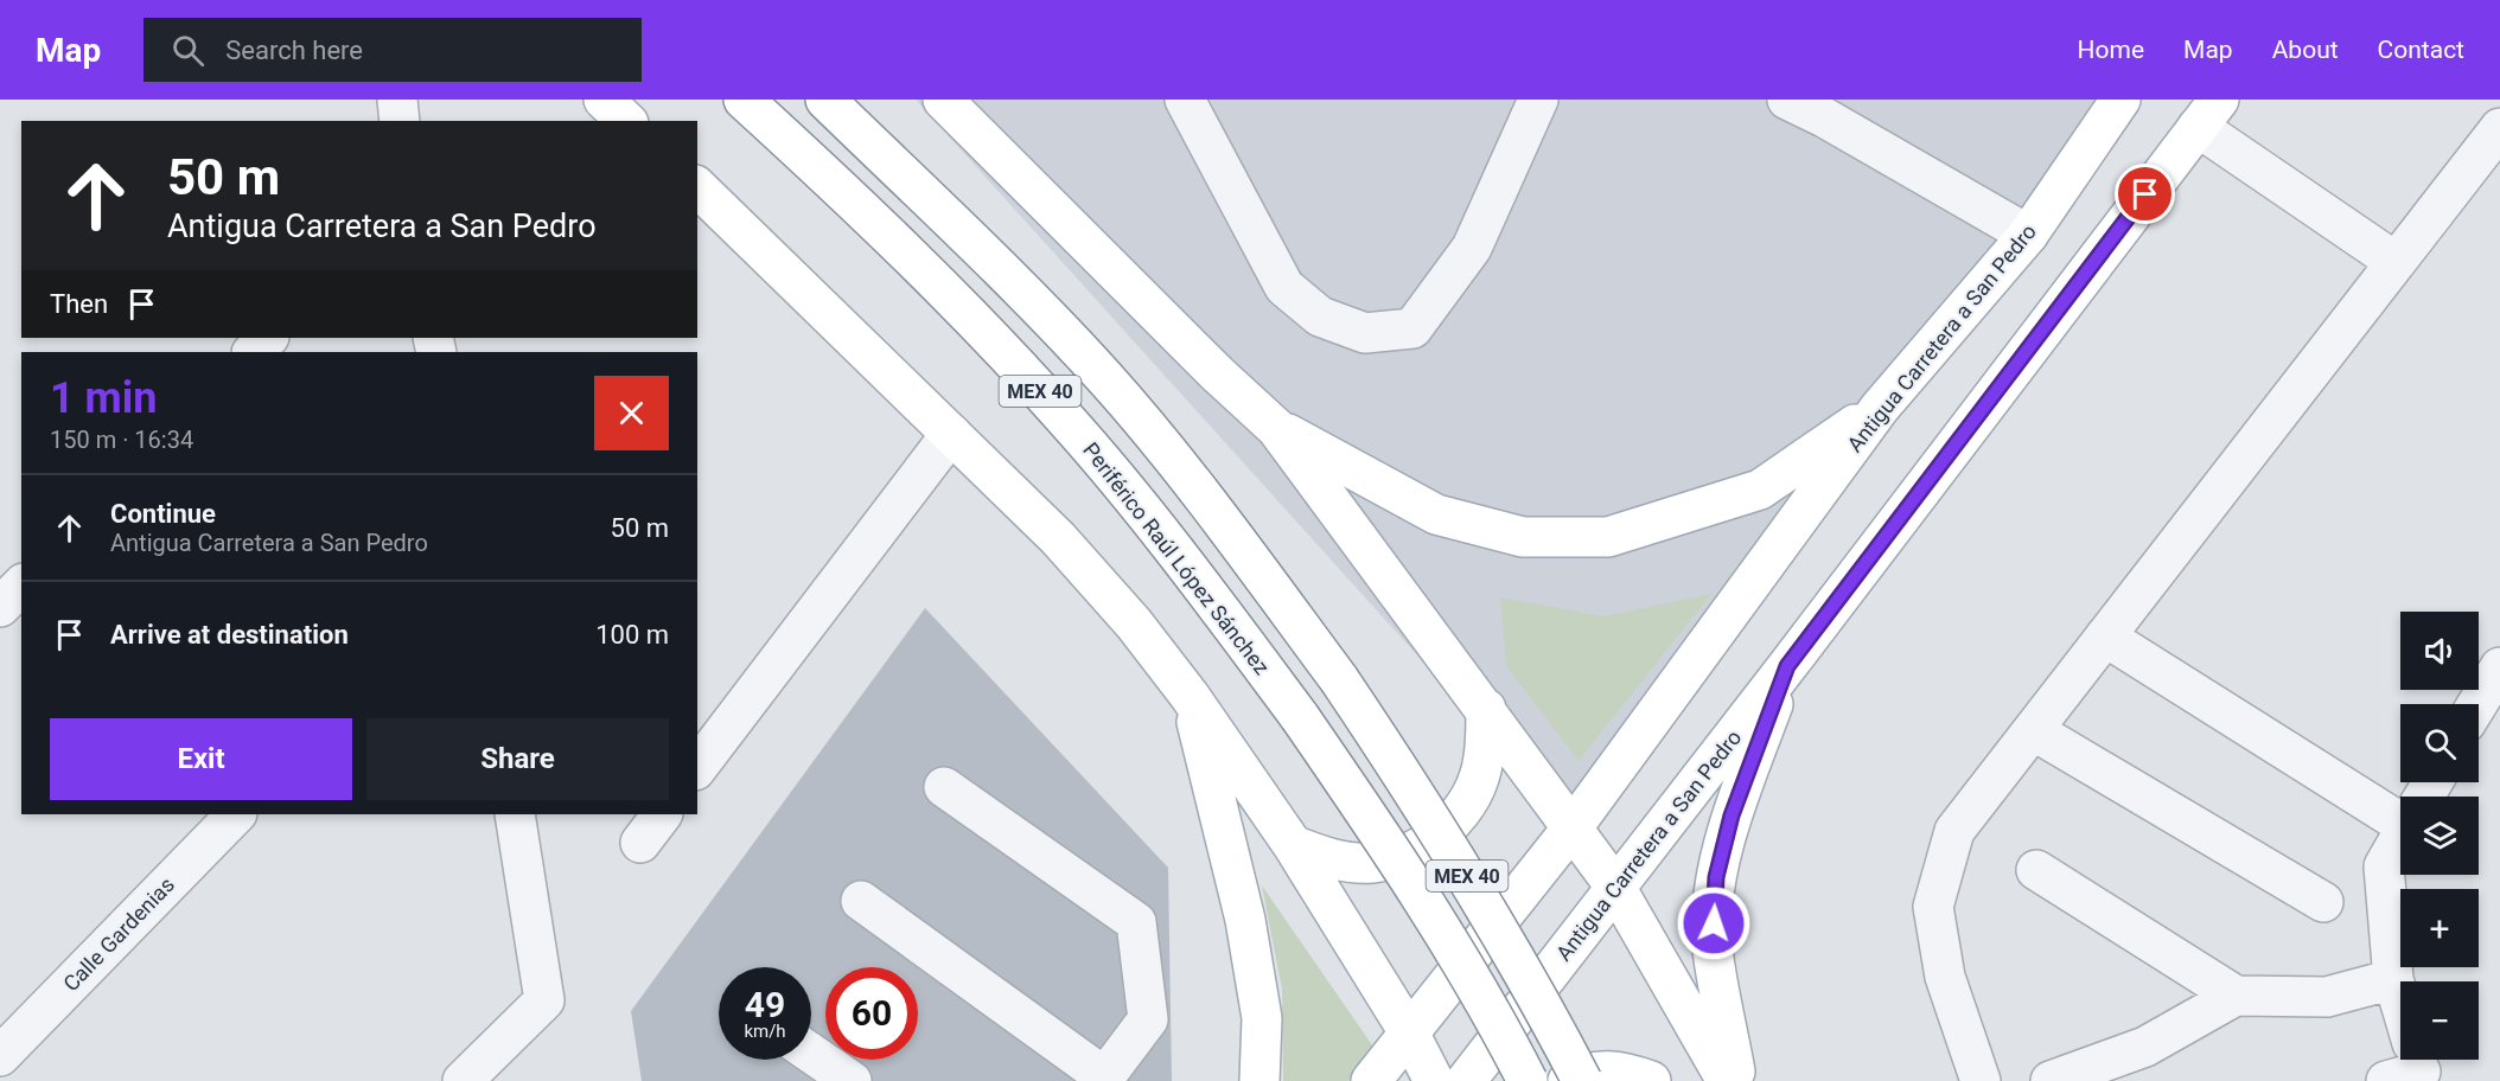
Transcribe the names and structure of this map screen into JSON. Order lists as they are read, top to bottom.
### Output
{
  "streets": {
    "main road": ["Antigua Carretera a San Pedro", "MEX 40", "Periférico Raúl López Sánchez"],
    "street": ["Calle Gardenias"]
  },
  "page": {
    "header": "Map",
    "search": "Search here",
    "nav": [
      "Home",
      "Map",
      "About",
      "Contact"
    ],
    "turn": ["50 m", "Antigua Carretera a San Pedro"],
    "then": "Then",
    "heading": ["1 min", "150 m · 16:34"],
    "list": [
      {
        "name": "Continue",
        "note": "Antigua Carretera a San Pedro",
        "value": "50 m"
      },
      {
        "name": "Arrive at destination",
        "value": "100 m"
      }
    ],
    "map_buttons": ["+", "−"],
    "buttons": ["Exit", "Share"],
    "speed": "49 km/h",
    "limit": "60"
  }
}
